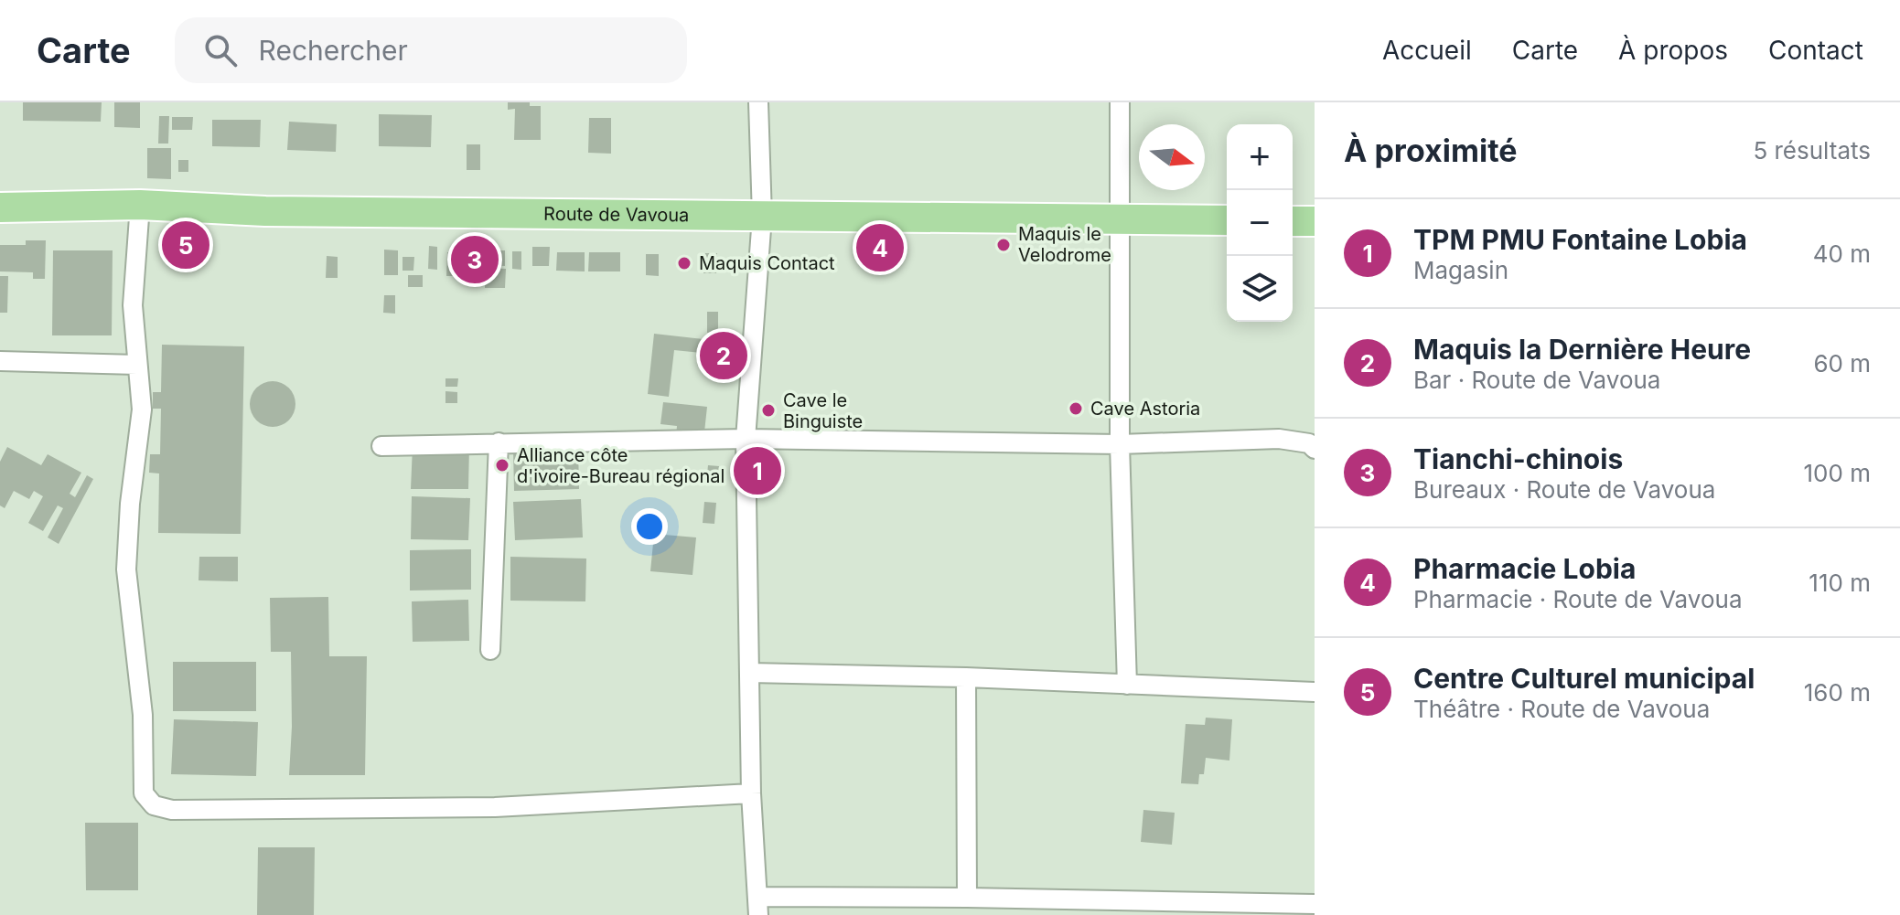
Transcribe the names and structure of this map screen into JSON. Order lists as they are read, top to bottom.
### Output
{
  "streets": {
    "main road": ["Route de Vavoua"]
  },
  "places": [
    "Maquis le Velodrome",
    "Maquis Contact",
    "Cave Astoria",
    "Cave le Binguiste",
    "Alliance côte d'ivoire-Bureau régional"
  ],
  "north": "right",
  "page": {
    "header": "Carte",
    "search": "Rechercher",
    "nav": [
      "Accueil",
      "Carte",
      "À propos",
      "Contact"
    ],
    "heading": ["À proximité", "5 résultats"],
    "map_buttons": ["+", "−"],
    "list": [
      {
        "mark": "1",
        "name": "TPM PMU Fontaine Lobia",
        "note": "Magasin",
        "value": "40 m"
      },
      {
        "mark": "2",
        "name": "Maquis la Dernière Heure",
        "note": "Bar · Route de Vavoua",
        "value": "60 m"
      },
      {
        "mark": "3",
        "name": "Tianchi-chinois",
        "note": "Bureaux · Route de Vavoua",
        "value": "100 m"
      },
      {
        "mark": "4",
        "name": "Pharmacie Lobia",
        "note": "Pharmacie · Route de Vavoua",
        "value": "110 m"
      },
      {
        "mark": "5",
        "name": "Centre Culturel municipal",
        "note": "Théâtre · Route de Vavoua",
        "value": "160 m"
      }
    ],
    "pins": [
      "5",
      "4",
      "3",
      "2",
      "1"
    ]
  }
}
